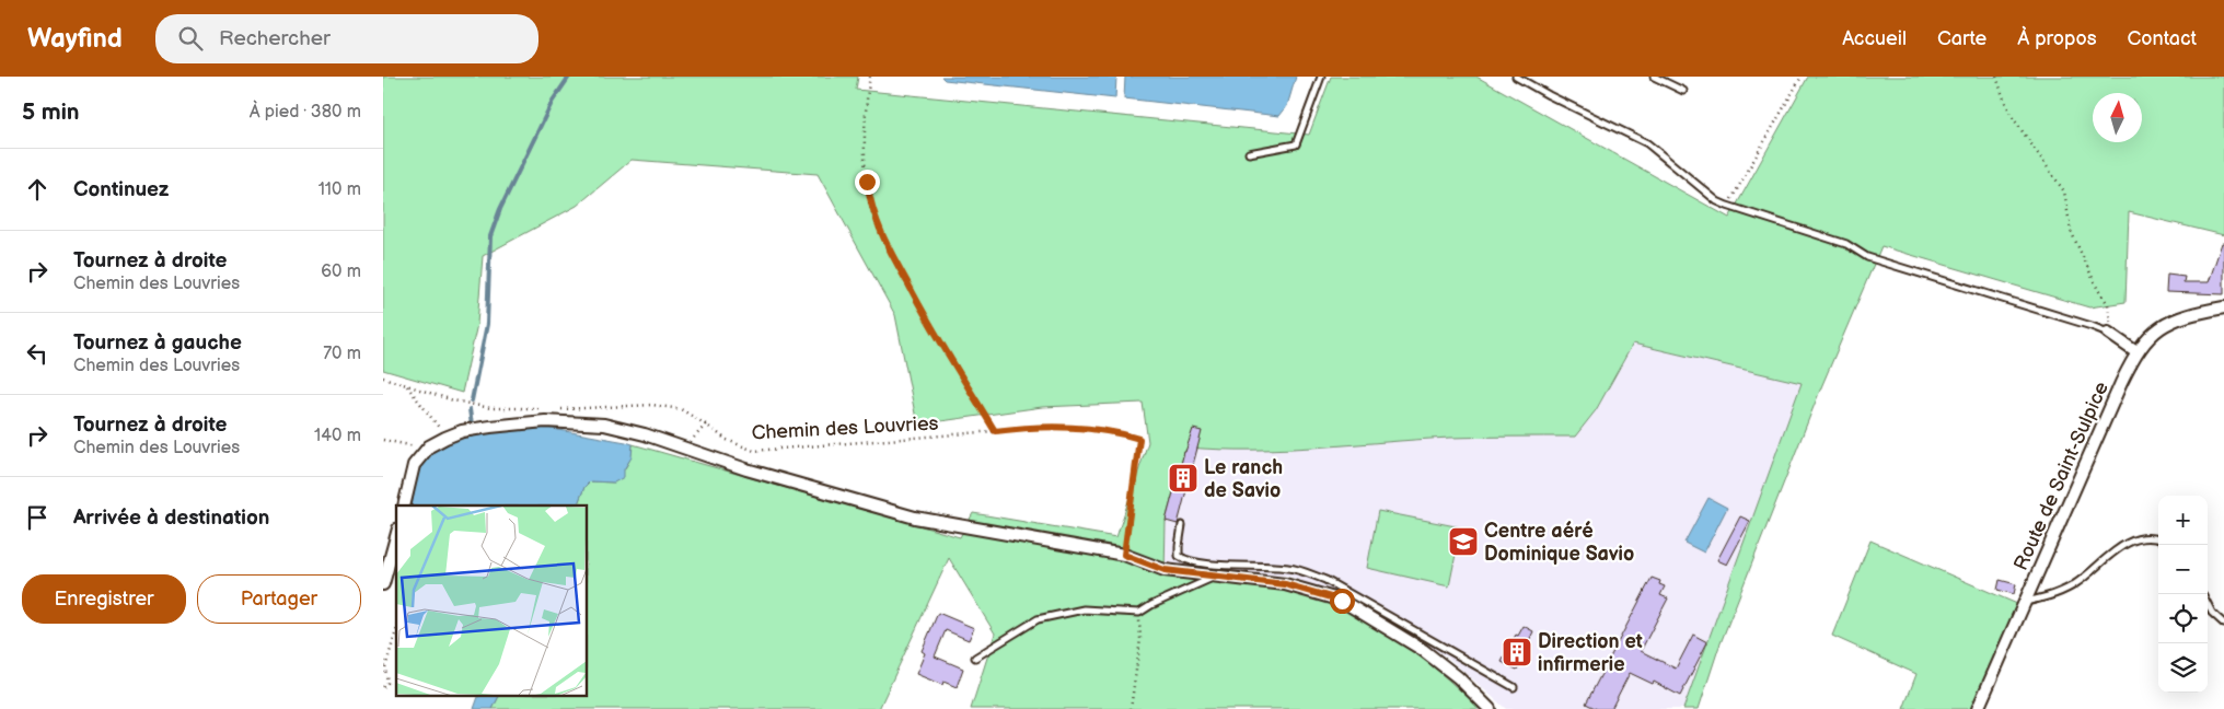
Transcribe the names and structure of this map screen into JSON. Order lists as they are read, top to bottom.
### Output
{
  "streets": {
    "street": ["Route de Saint-Sulpice"],
    "path": ["Chemin des Louvries"]
  },
  "places": {
    "building": ["Le ranch de Savio", "Direction et infirmerie"],
    "school or university": ["Centre aéré Dominique Savio"]
  },
  "north": "top",
  "page": {
    "header": "Wayfind",
    "search": "Rechercher",
    "nav": [
      "Accueil",
      "Carte",
      "À propos",
      "Contact"
    ],
    "heading": ["5 min", "À pied · 380 m"],
    "list": [
      ["Continuez", "110 m"],
      ["Tournez à droite", "Chemin des Louvries", "60 m"],
      ["Tournez à gauche", "Chemin des Louvries", "70 m"],
      ["Tournez à droite", "Chemin des Louvries", "140 m"],
      "Arrivée à destination"
    ],
    "map_buttons": ["+", "−"],
    "buttons": ["Enregistrer", "Partager"]
  }
}
